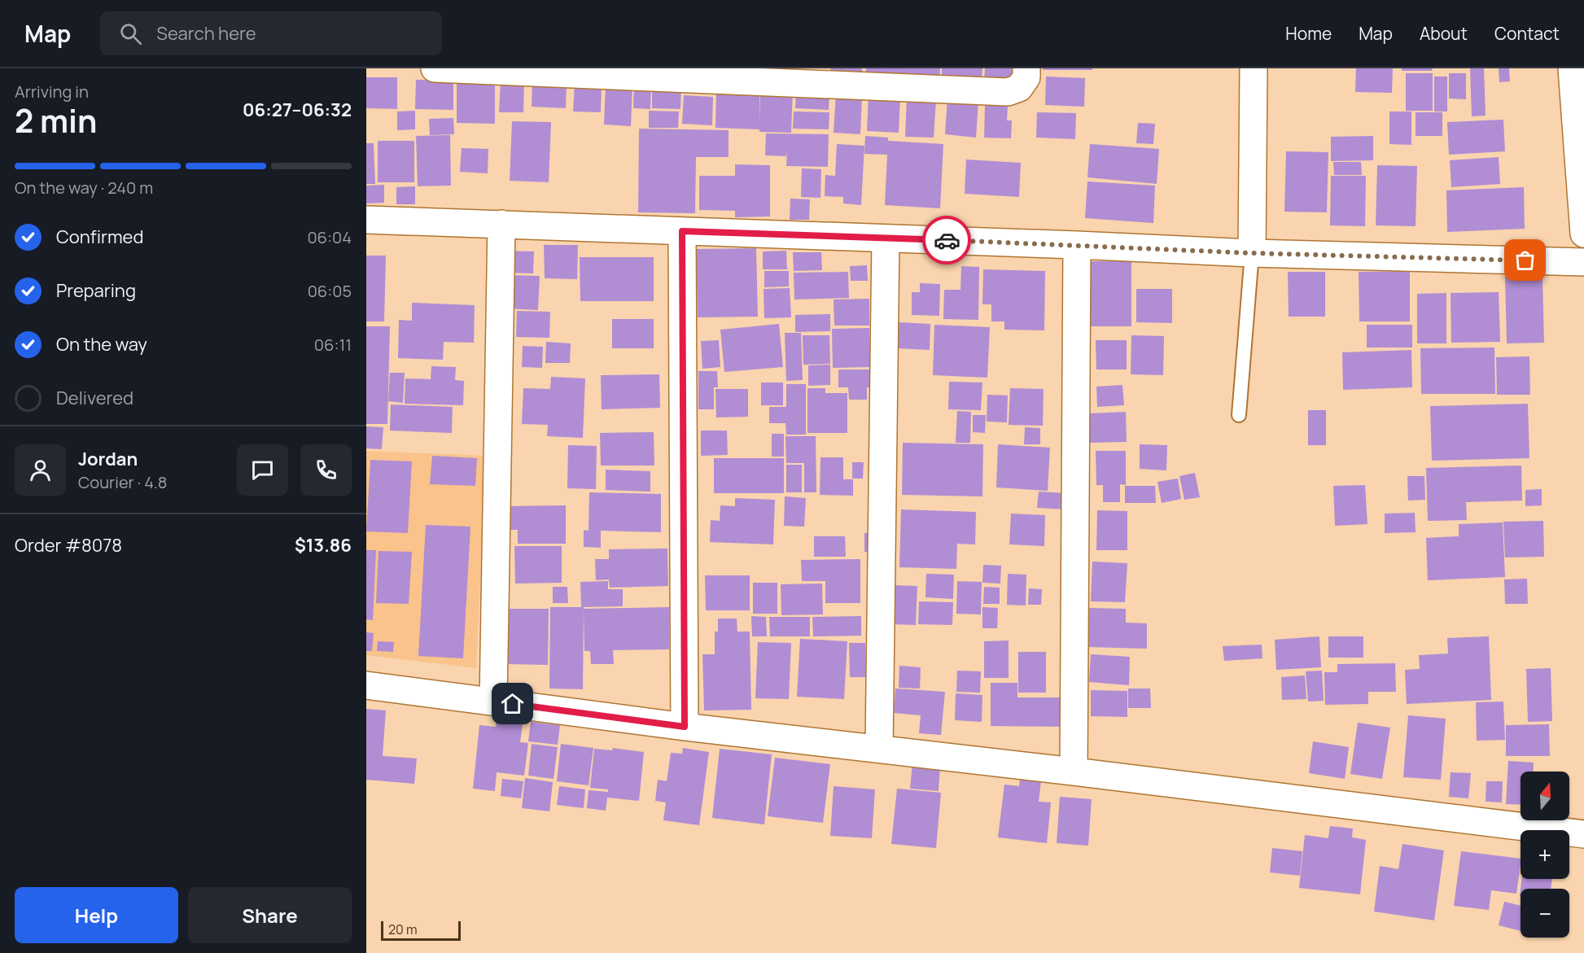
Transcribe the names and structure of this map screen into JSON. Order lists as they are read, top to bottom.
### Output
{
  "scale_bar": "20 m",
  "north": "top",
  "page": {
    "header": "Map",
    "search": "Search here",
    "nav": [
      "Home",
      "Map",
      "About",
      "Contact"
    ],
    "heading": ["2 min", "Arriving in", "06:27–06:32"],
    "panel": [
      "Jordan",
      "Courier · 4.8",
      "Order #8078",
      "$13.86"
    ],
    "bar": "On the way · 240 m",
    "list": [
      ["Confirmed", "06:04"],
      ["Preparing", "06:05"],
      ["On the way", "06:11"],
      "Delivered"
    ],
    "map_buttons": ["+", "−"],
    "buttons": ["Help", "Share"],
    "scale": "20 m"
  }
}
